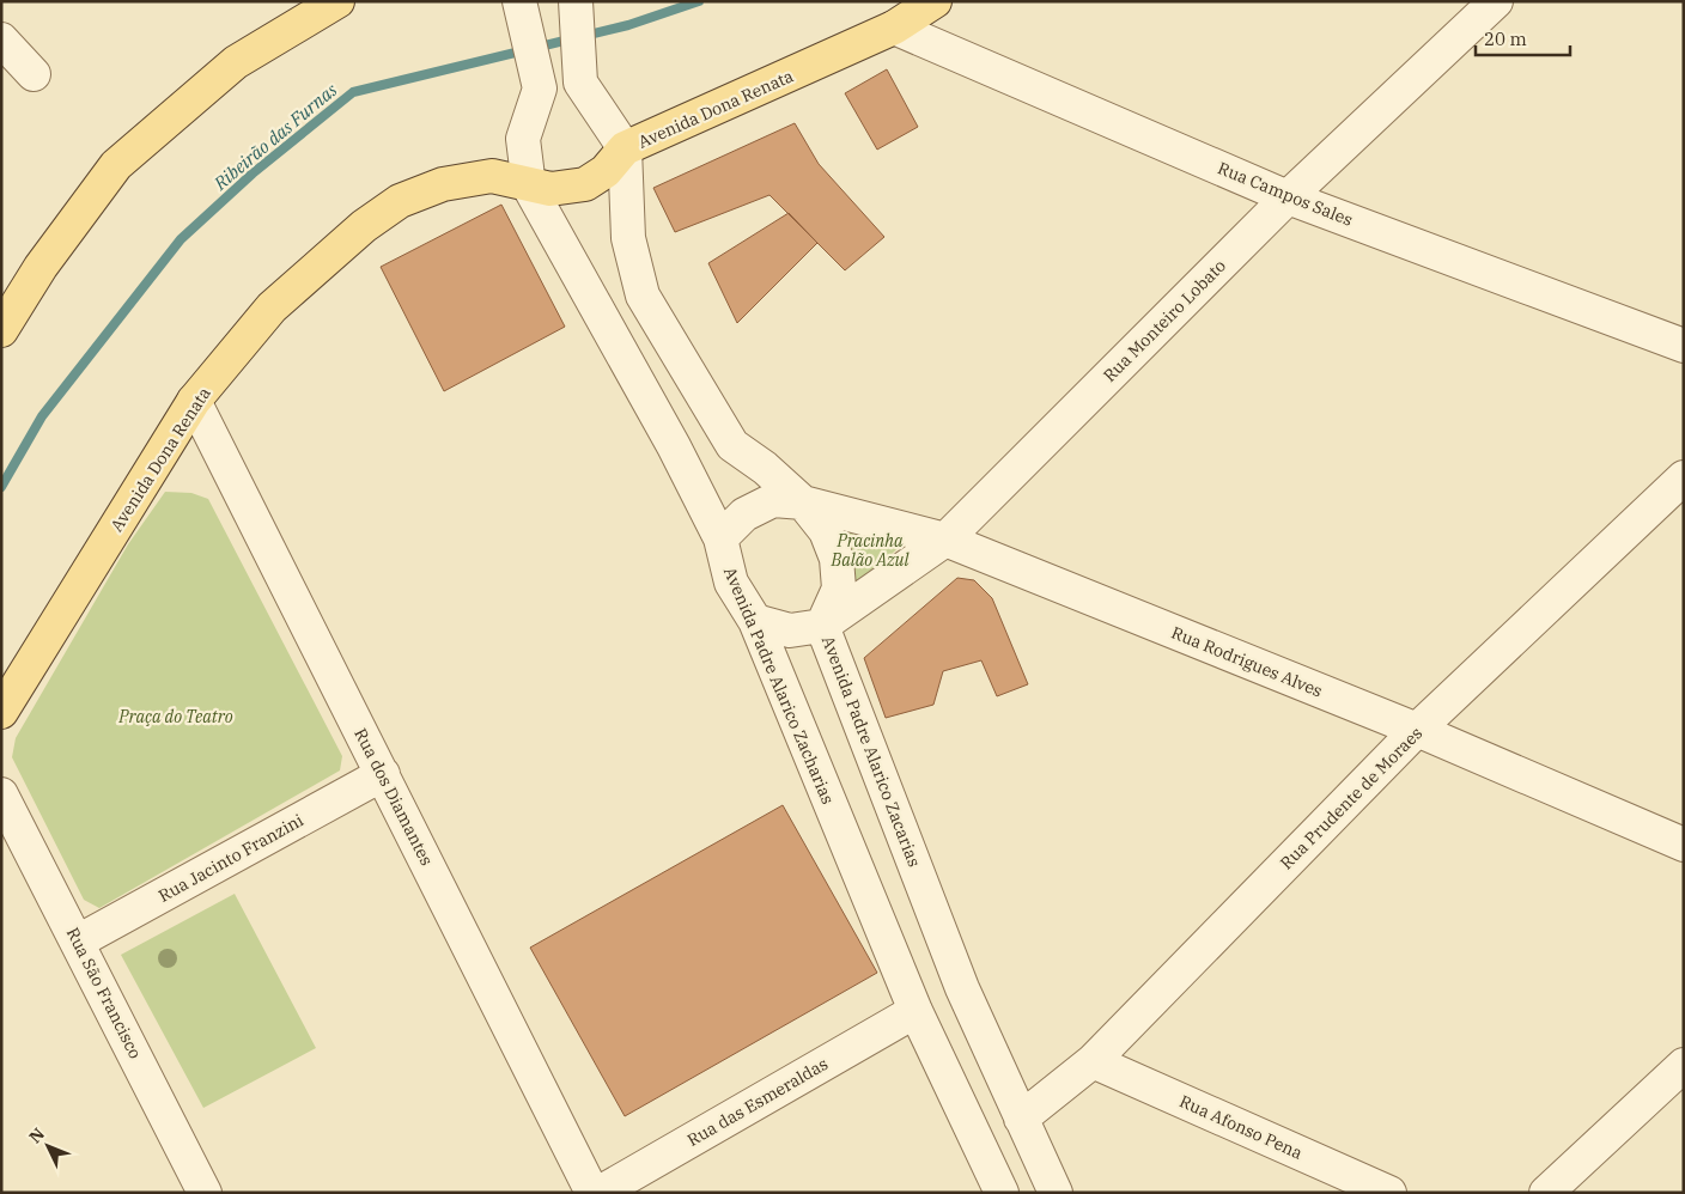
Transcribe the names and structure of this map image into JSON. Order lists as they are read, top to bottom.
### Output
{
  "streets": {
    "main road": ["Avenida Dona Renata"],
    "street": [
      "Rua Campos Sales",
      "Rua Monteiro Lobato",
      "Rua Rodrigues Alves",
      "Avenida Padre Alarico Zacharias",
      "Avenida Padre Alarico Zacarias",
      "Rua dos Diamantes",
      "Rua Prudente de Moraes",
      "Rua Jacinto Franzini",
      "Rua São Francisco",
      "Rua das Esmeraldas",
      "Rua Afonso Pena"
    ]
  },
  "crossings": [
    ["Avenida Dona Renata", "Rua Campos Sales"],
    ["Avenida Dona Renata", "Avenida Padre Alarico Zacharias"],
    ["Avenida Dona Renata", "Avenida Padre Alarico Zacarias"],
    ["Avenida Dona Renata", "Rua dos Diamantes"],
    ["Rua Campos Sales", "Rua Monteiro Lobato"],
    ["Rua Monteiro Lobato", "Rua Rodrigues Alves"],
    ["Rua Monteiro Lobato", "Avenida Padre Alarico Zacharias"],
    ["Rua Monteiro Lobato", "Avenida Padre Alarico Zacarias"],
    ["Rua Rodrigues Alves", "Avenida Padre Alarico Zacharias"],
    ["Rua Rodrigues Alves", "Avenida Padre Alarico Zacarias"],
    ["Rua Rodrigues Alves", "Rua Prudente de Moraes"],
    ["Avenida Padre Alarico Zacharias", "Avenida Padre Alarico Zacarias"],
    ["Avenida Padre Alarico Zacharias", "Rua das Esmeraldas"],
    ["Avenida Padre Alarico Zacarias", "Rua Prudente de Moraes"],
    ["Rua dos Diamantes", "Rua Jacinto Franzini"],
    ["Rua Prudente de Moraes", "Rua Afonso Pena"],
    ["Rua Jacinto Franzini", "Rua São Francisco"]
  ],
  "water": ["Ribeirão das Furnas"],
  "parks": ["Pracinha Balão Azul", "Praça do Teatro"],
  "scale_bar": "20 m",
  "north": "top left"
}
